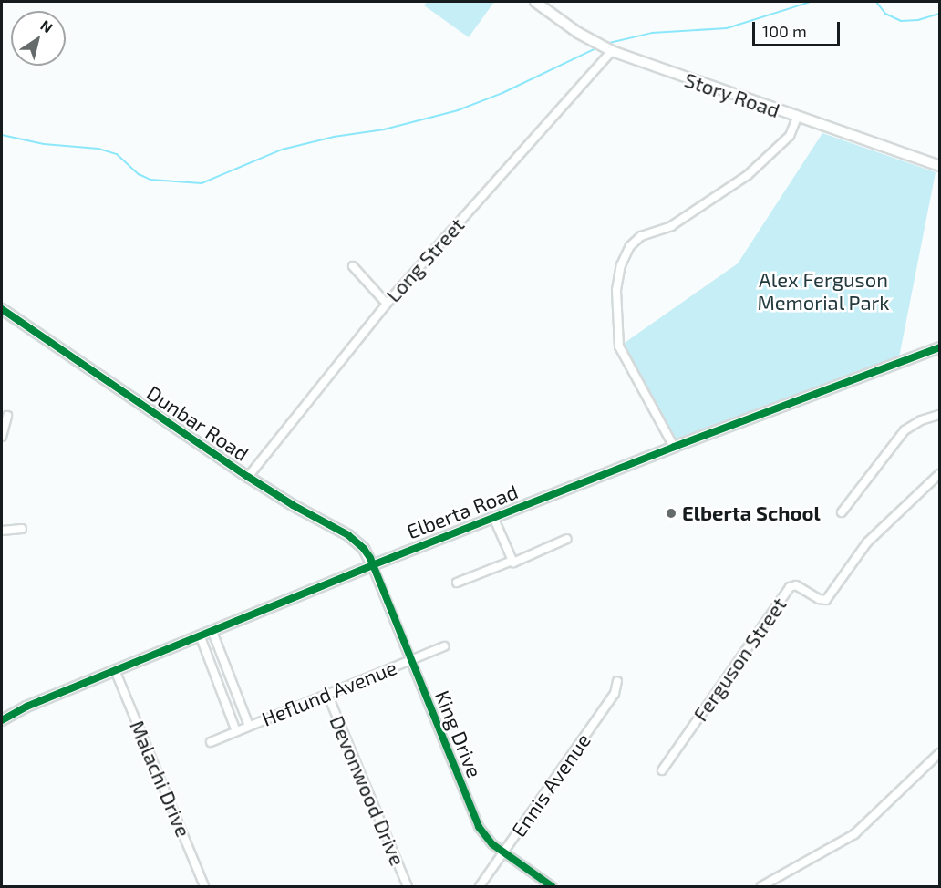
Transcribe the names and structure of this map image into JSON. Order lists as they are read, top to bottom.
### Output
{
  "streets": {
    "street": [
      "Story Road",
      "Long Street",
      "Dunbar Road",
      "Elberta Road",
      "Ferguson Street",
      "Heflund Avenue",
      "King Drive",
      "Malachi Drive",
      "Ennis Avenue",
      "Devonwood Drive"
    ]
  },
  "crossings": [
    ["Story Road", "Long Street"],
    ["Long Street", "Dunbar Road"],
    ["Dunbar Road", "Elberta Road"],
    ["Dunbar Road", "King Drive"],
    ["Elberta Road", "Heflund Avenue"],
    ["Elberta Road", "King Drive"],
    ["Elberta Road", "Malachi Drive"],
    ["Heflund Avenue", "King Drive"],
    ["Heflund Avenue", "Devonwood Drive"],
    ["King Drive", "Ennis Avenue"]
  ],
  "parks": ["Alex Ferguson Memorial Park"],
  "places": ["Elberta School"],
  "scale_bar": "100 m",
  "north": "top right"
}
